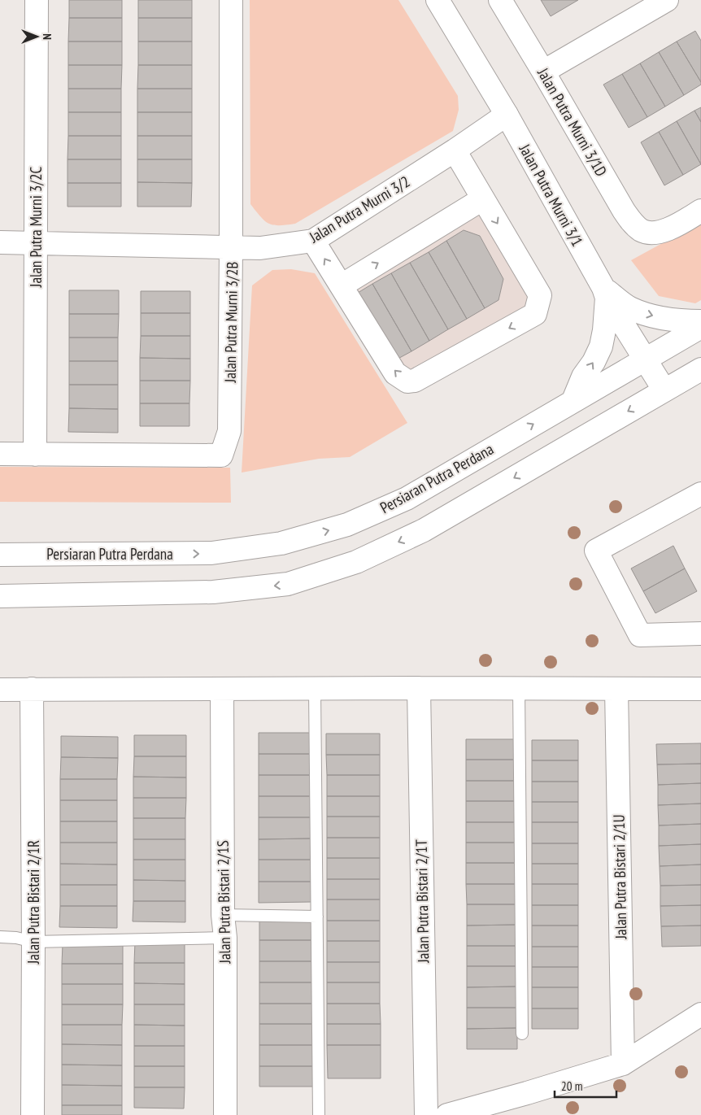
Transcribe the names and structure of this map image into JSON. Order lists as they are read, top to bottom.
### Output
{
  "streets": {
    "street": [
      "Jalan Putra Murni 3/1D",
      "Jalan Putra Murni 3/1",
      "Jalan Putra Murni 3/2",
      "Jalan Putra Murni 3/2C",
      "Jalan Putra Murni 3/2B",
      "Persiaran Putra Perdana",
      "Jalan Putra Bistari 2/1U",
      "Jalan Putra Bistari 2/1T",
      "Jalan Putra Bistari 2/1R",
      "Jalan Putra Bistari 2/1S"
    ]
  },
  "crossings": [
    ["Jalan Putra Murni 3/1", "Jalan Putra Murni 3/2"],
    ["Jalan Putra Murni 3/1", "Persiaran Putra Perdana"],
    ["Jalan Putra Murni 3/2", "Jalan Putra Murni 3/2C"],
    ["Jalan Putra Murni 3/2", "Jalan Putra Murni 3/2B"],
    ["Jalan Putra Murni 3/2C", "Jalan Putra Murni 3/2B"]
  ],
  "scale_bar": "20 m",
  "north": "right"
}
